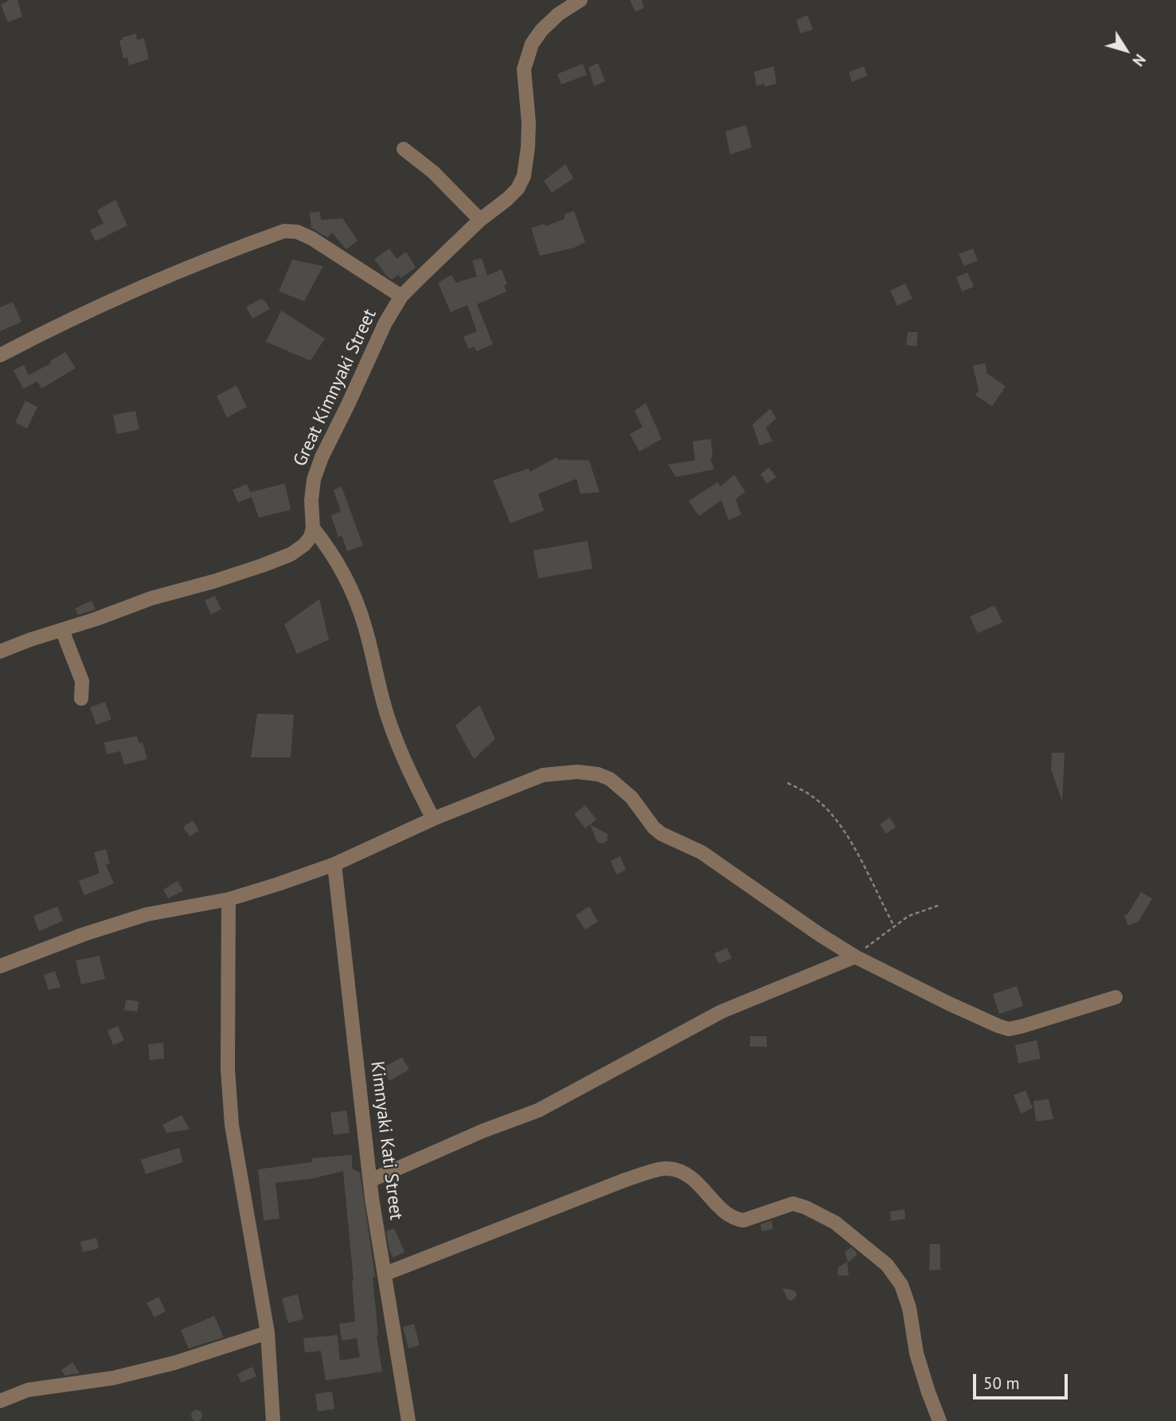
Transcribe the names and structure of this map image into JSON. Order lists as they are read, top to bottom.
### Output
{
  "streets": {
    "street": ["Great Kimnyaki Street", "Kimnyaki Kati Street"]
  },
  "scale_bar": "50 m",
  "north": "bottom right"
}
